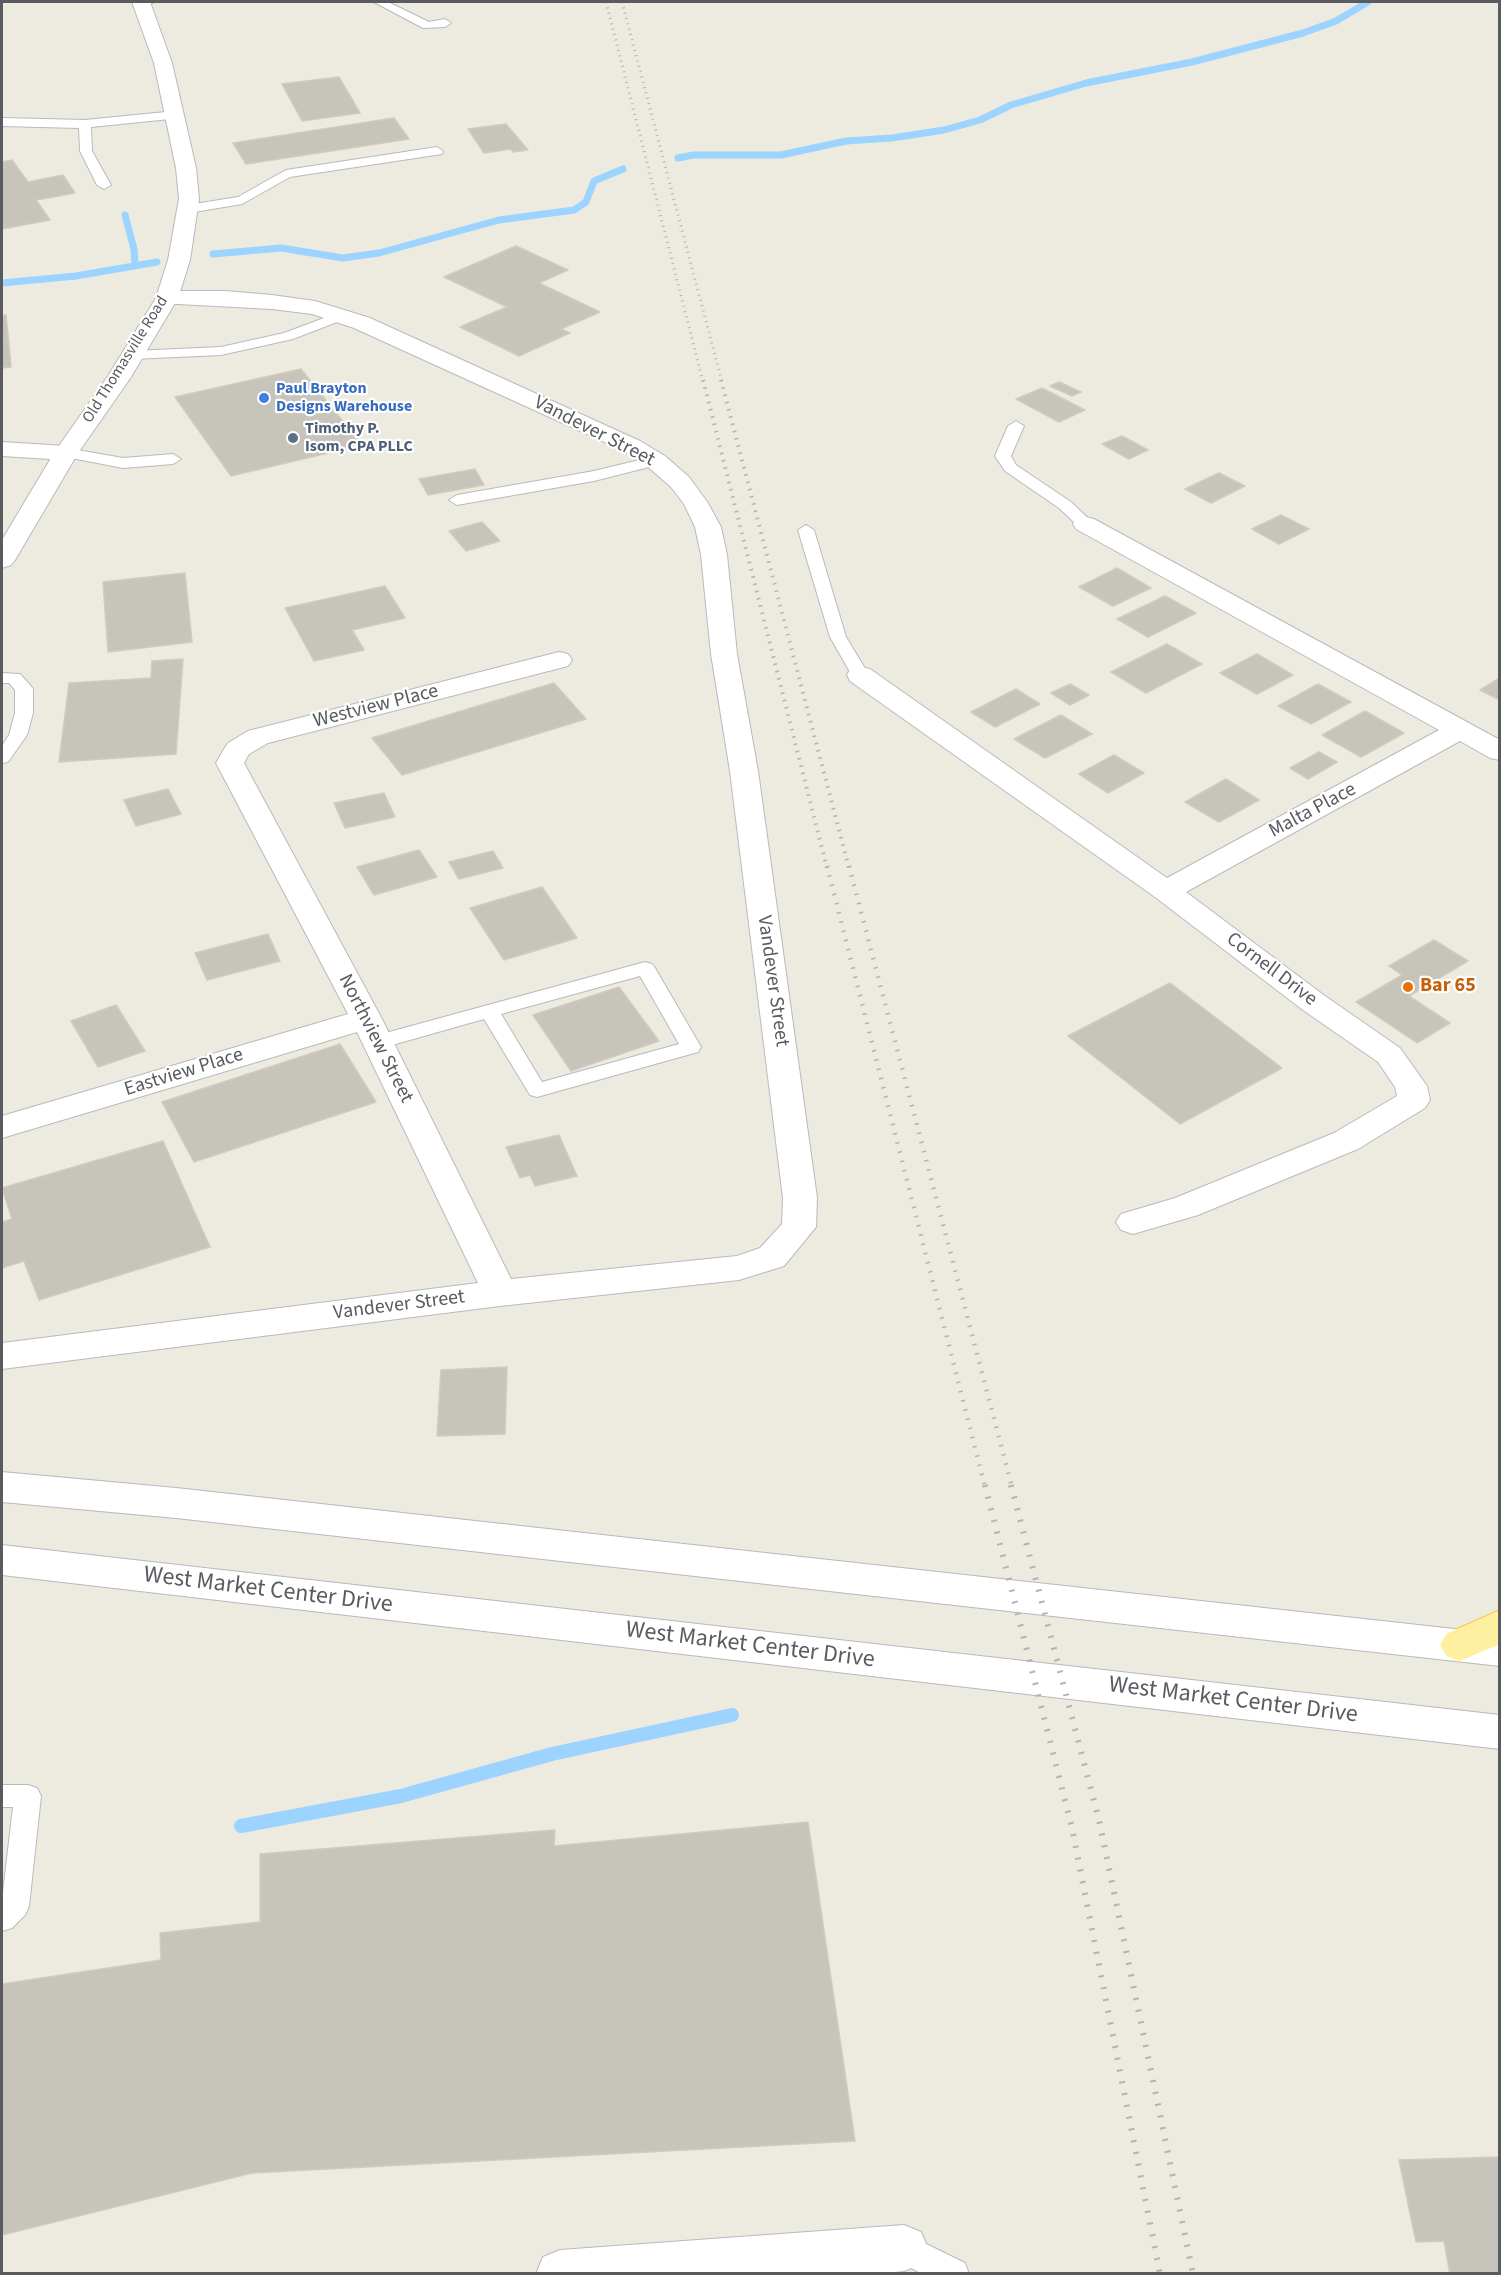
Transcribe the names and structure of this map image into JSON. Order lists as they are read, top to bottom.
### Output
{
  "streets": {
    "street": [
      "Old Thomasville Road",
      "Vandever Street",
      "Westview Place",
      "Malta Place",
      "Cornell Drive",
      "Northview Street",
      "Eastview Place",
      "West Market Center Drive"
    ]
  },
  "crossings": [
    ["Old Thomasville Road", "Vandever Street"],
    ["Vandever Street", "Northview Street"],
    ["Westview Place", "Northview Street"],
    ["Malta Place", "Cornell Drive"],
    ["Northview Street", "Eastview Place"]
  ],
  "places": ["Paul Brayton Designs Warehouse", "Timothy P. Isom, CPA PLLC", "Bar 65"]
}
